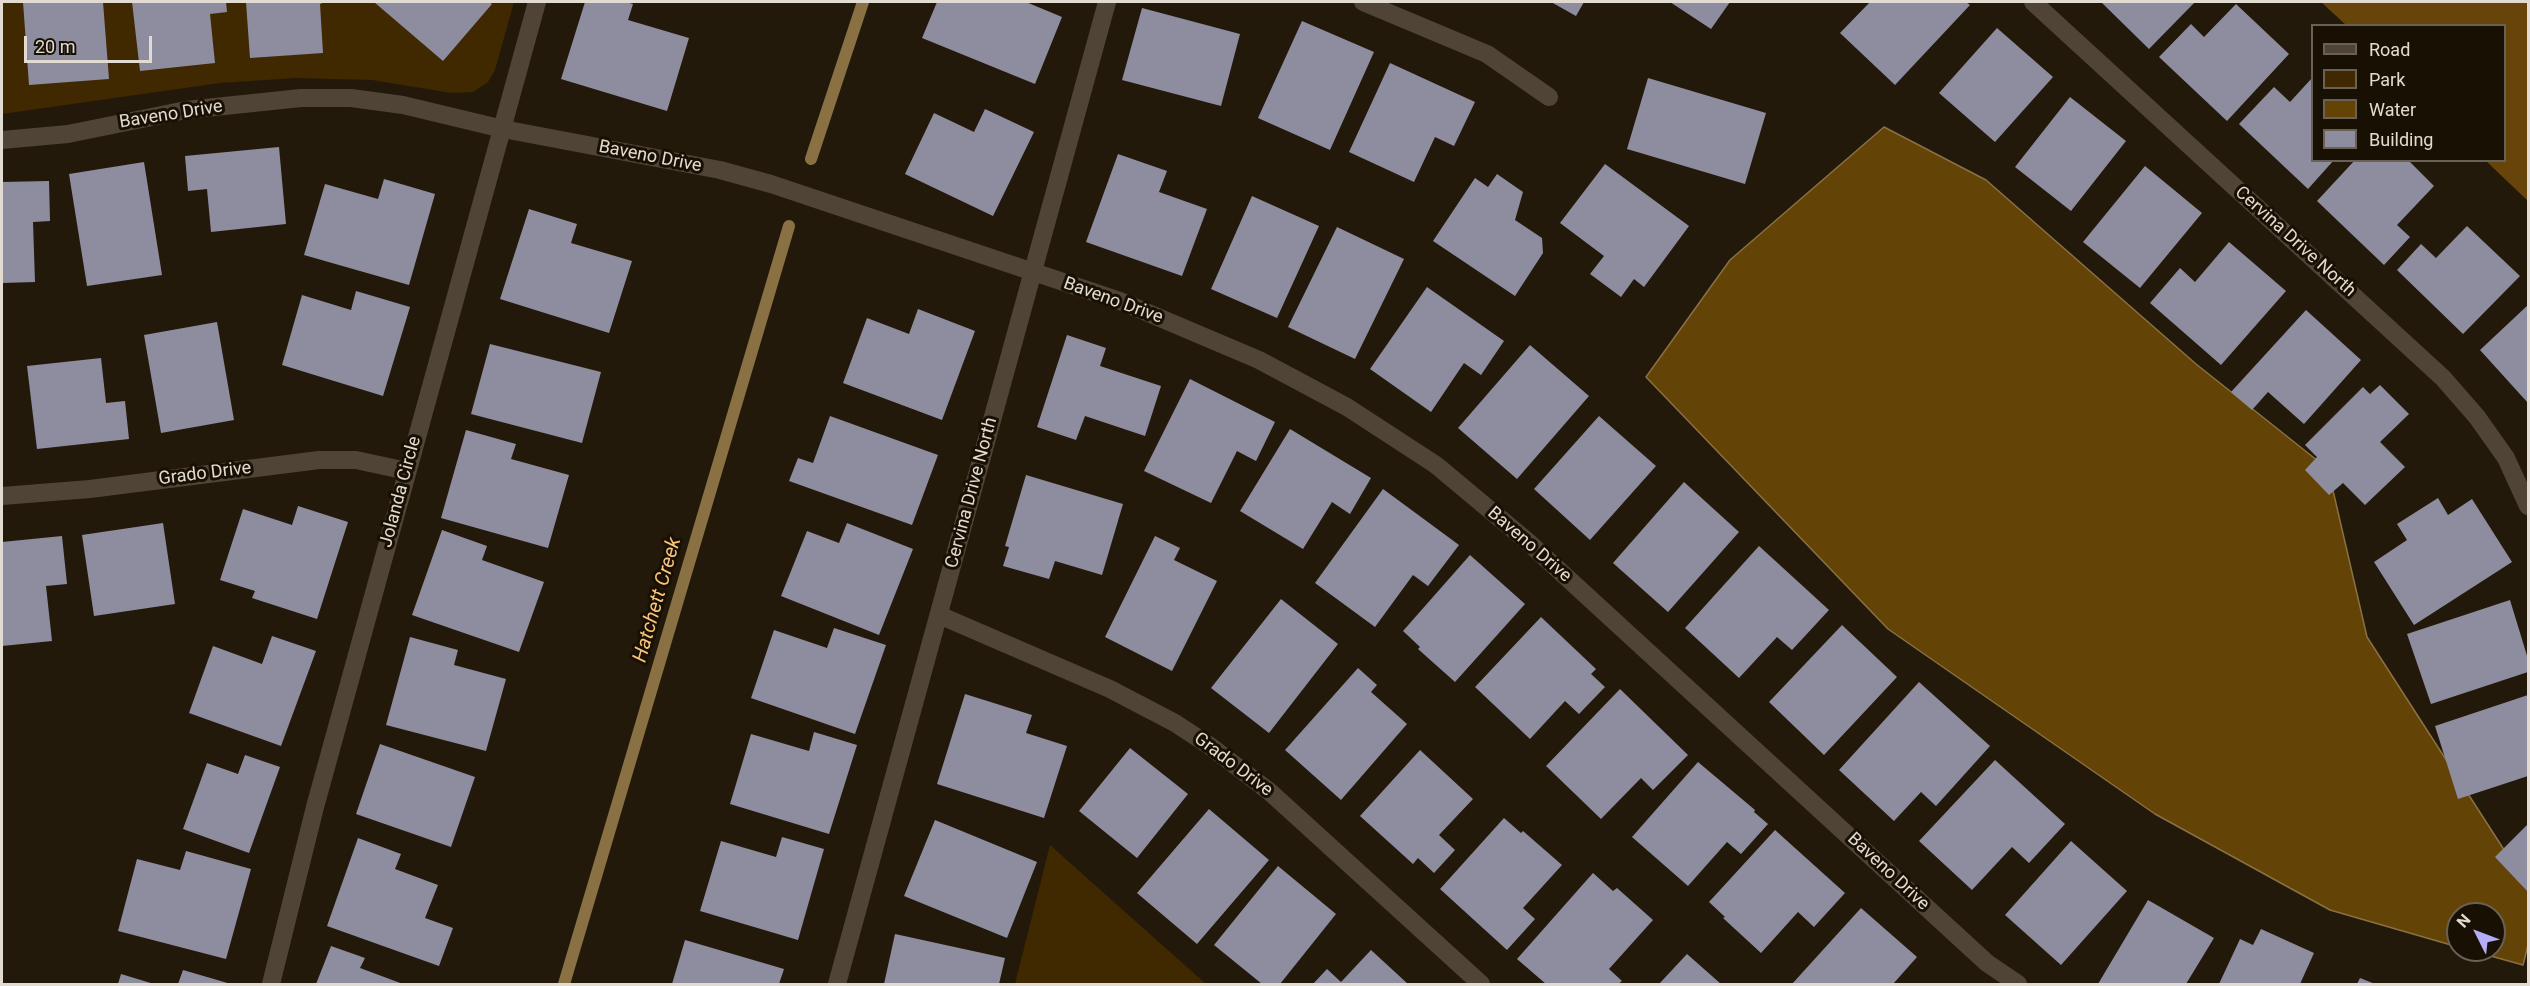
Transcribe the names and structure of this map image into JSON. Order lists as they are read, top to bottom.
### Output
{
  "streets": {
    "street": [
      "Baveno Drive",
      "Cervina Drive North",
      "Grado Drive",
      "Jolanda Circle"
    ]
  },
  "crossings": [
    ["Baveno Drive", "Cervina Drive North"],
    ["Baveno Drive", "Jolanda Circle"],
    ["Cervina Drive North", "Grado Drive"],
    ["Grado Drive", "Jolanda Circle"]
  ],
  "water": ["Hatchett Creek"],
  "legend": [
    "Road",
    "Park",
    "Water",
    "Building"
  ],
  "scale_bar": "20 m",
  "north": "top left"
}
